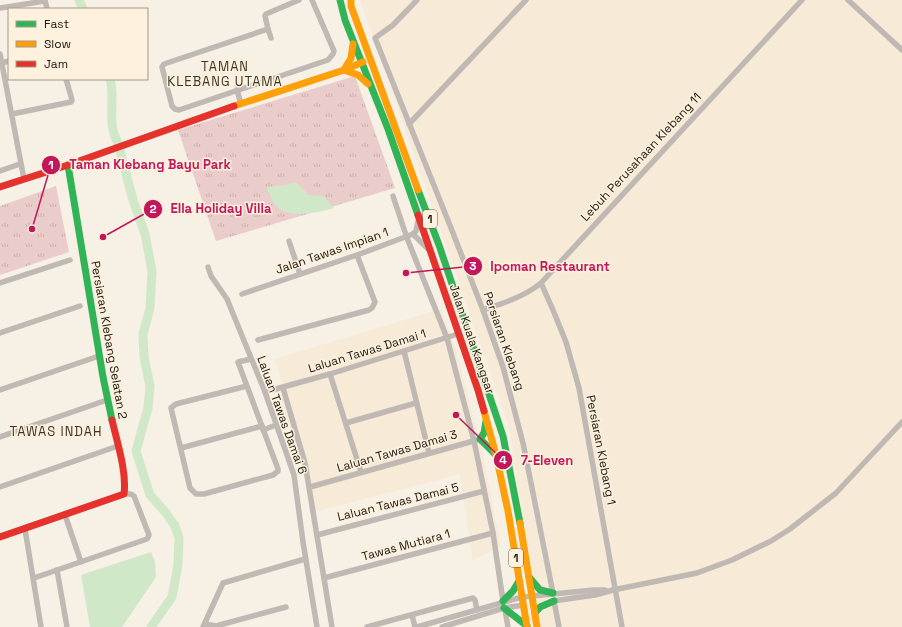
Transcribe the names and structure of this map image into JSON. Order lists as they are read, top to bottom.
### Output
{
  "streets": {
    "main road": ["1", "Jalan Kuala Kangsar", "Persiaran Klebang Selatan 2"],
    "street": [
      "Lebuh Perusahaan Klebang 11",
      "Jalan Tawas Impian 1",
      "Persiaran Klebang",
      "Laluan Tawas Damai 1",
      "Laluan Tawas Damai 6",
      "Persiaran Klebang 1",
      "Laluan Tawas Damai 3",
      "Laluan Tawas Damai 5",
      "Tawas Mutiara 1"
    ]
  },
  "crossings": [
    ["Lebuh Perusahaan Klebang 11", "Persiaran Klebang"],
    ["Lebuh Perusahaan Klebang 11", "Persiaran Klebang 1"],
    ["Jalan Kuala Kangsar", "Laluan Tawas Damai 1"],
    ["Jalan Kuala Kangsar", "Laluan Tawas Damai 3"],
    ["Laluan Tawas Damai 1", "Laluan Tawas Damai 6"],
    ["Laluan Tawas Damai 6", "Laluan Tawas Damai 3"],
    ["Laluan Tawas Damai 6", "Laluan Tawas Damai 5"],
    ["Laluan Tawas Damai 6", "Tawas Mutiara 1"]
  ],
  "districts": ["TAMAN KLEBANG UTAMA", "TAWAS INDAH"],
  "places": [
    "Taman Klebang Bayu Park",
    "Ella Holiday Villa",
    "Ipoman Restaurant",
    "7-Eleven"
  ],
  "legend": ["Fast", "Slow", "Jam"]
}
